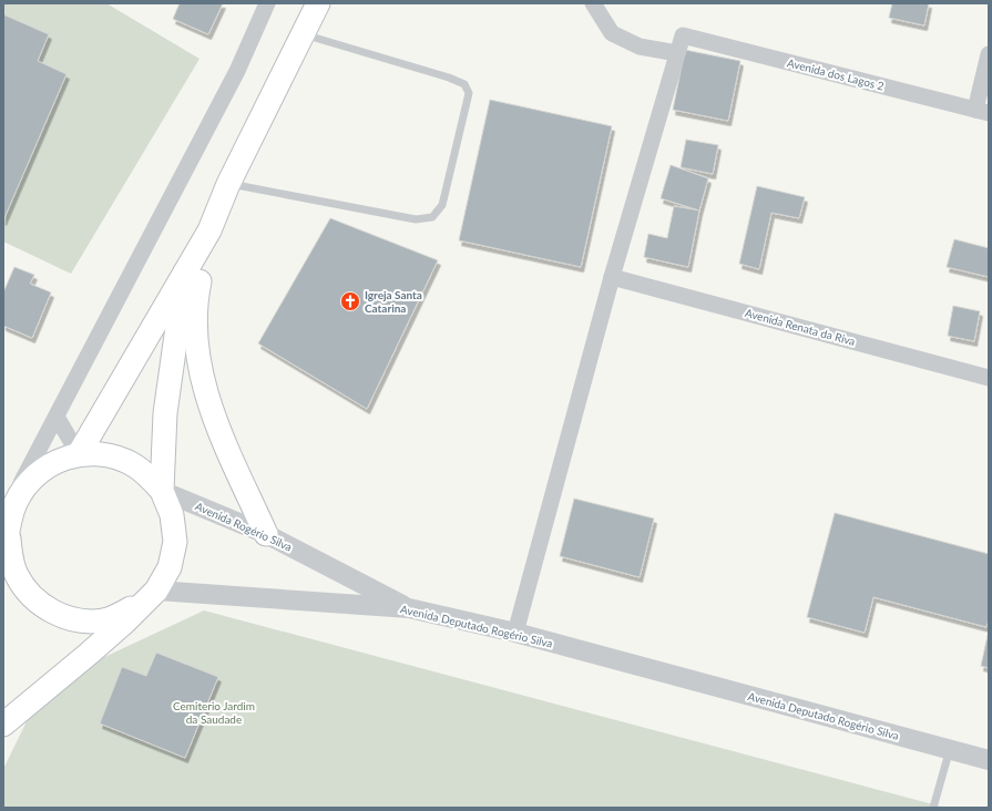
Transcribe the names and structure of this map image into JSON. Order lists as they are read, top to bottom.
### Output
{
  "streets": {
    "main road": ["Avenida Rogério Silva"],
    "street": ["Avenida dos Lagos 2", "Avenida Renata da Riva", "Avenida Deputado Rogério Silva"]
  },
  "crossings": [
    ["Avenida Rogério Silva", "Avenida Deputado Rogério Silva"]
  ],
  "parks": ["Cemiterio Jardim da Saudade"],
  "places": {
    "church": ["Igreja Santa Catarina"]
  }
}
